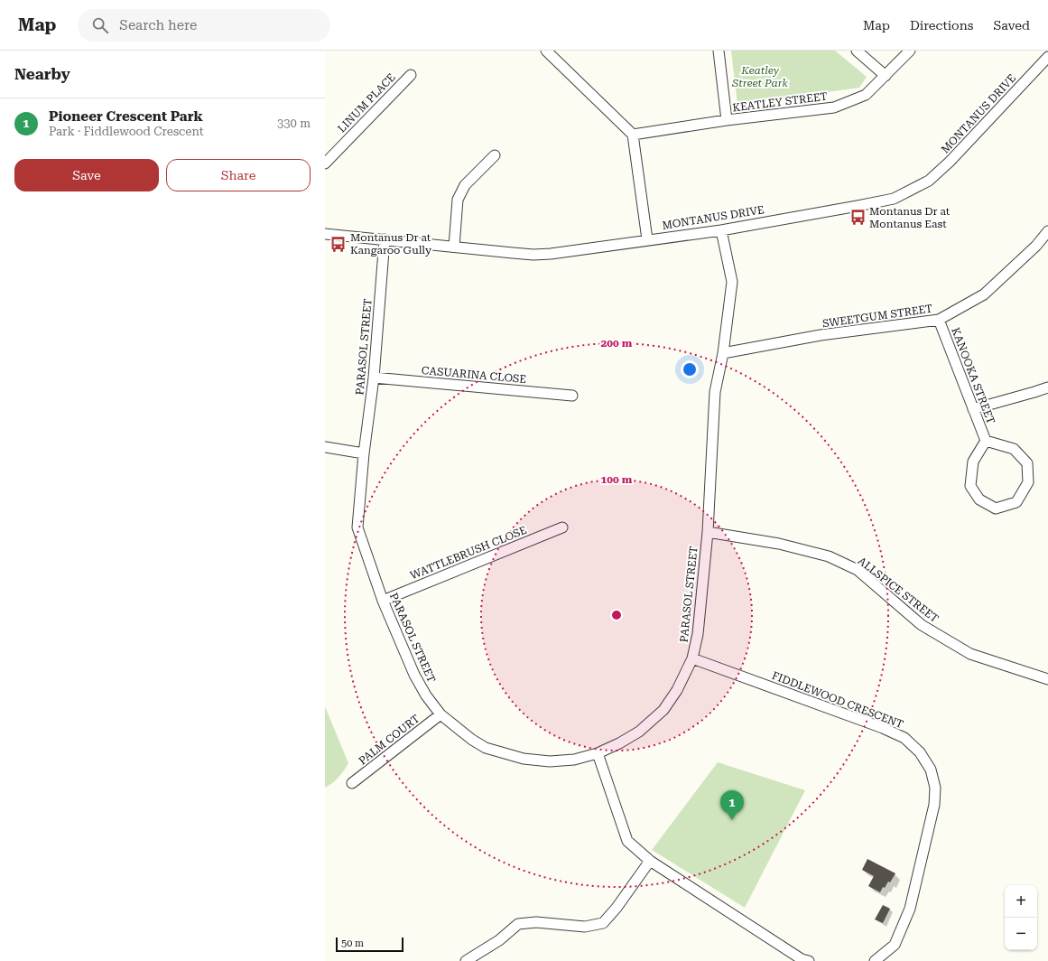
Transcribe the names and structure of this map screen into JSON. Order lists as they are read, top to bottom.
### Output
{
  "streets": {
    "street": [
      "KEATLEY STREET",
      "LINUM PLACE",
      "MONTANUS DRIVE",
      "SWEETGUM STREET",
      "PARASOL STREET",
      "CASUARINA CLOSE",
      "KANOOKA STREET",
      "WATTLEBRUSH CLOSE",
      "ALLSPICE STREET",
      "FIDDLEWOOD CRESCENT",
      "PALM COURT"
    ]
  },
  "crossings": [
    ["MONTANUS DRIVE", "PARASOL STREET"],
    ["SWEETGUM STREET", "PARASOL STREET"],
    ["SWEETGUM STREET", "KANOOKA STREET"],
    ["PARASOL STREET", "CASUARINA CLOSE"],
    ["PARASOL STREET", "WATTLEBRUSH CLOSE"],
    ["PARASOL STREET", "ALLSPICE STREET"],
    ["PARASOL STREET", "FIDDLEWOOD CRESCENT"],
    ["PARASOL STREET", "PALM COURT"]
  ],
  "parks": ["Keatley Street Park"],
  "places": {
    "bus stop": ["Montanus Dr at Montanus East", "Montanus Dr at Kangaroo Gully"]
  },
  "scale_bar": "50 m",
  "page": {
    "header": "Map",
    "search": "Search here",
    "nav": ["Map", "Directions", "Saved"],
    "heading": "Nearby",
    "list": [
      {
        "mark": "1",
        "name": "Pioneer Crescent Park",
        "note": "Park · Fiddlewood Crescent",
        "value": "330 m"
      }
    ],
    "buttons": ["Save", "Share"],
    "pins": "1",
    "map_buttons": ["+", "−"],
    "scale": "50 m"
  },
  "rings": ["200 m", "100 m"]
}
